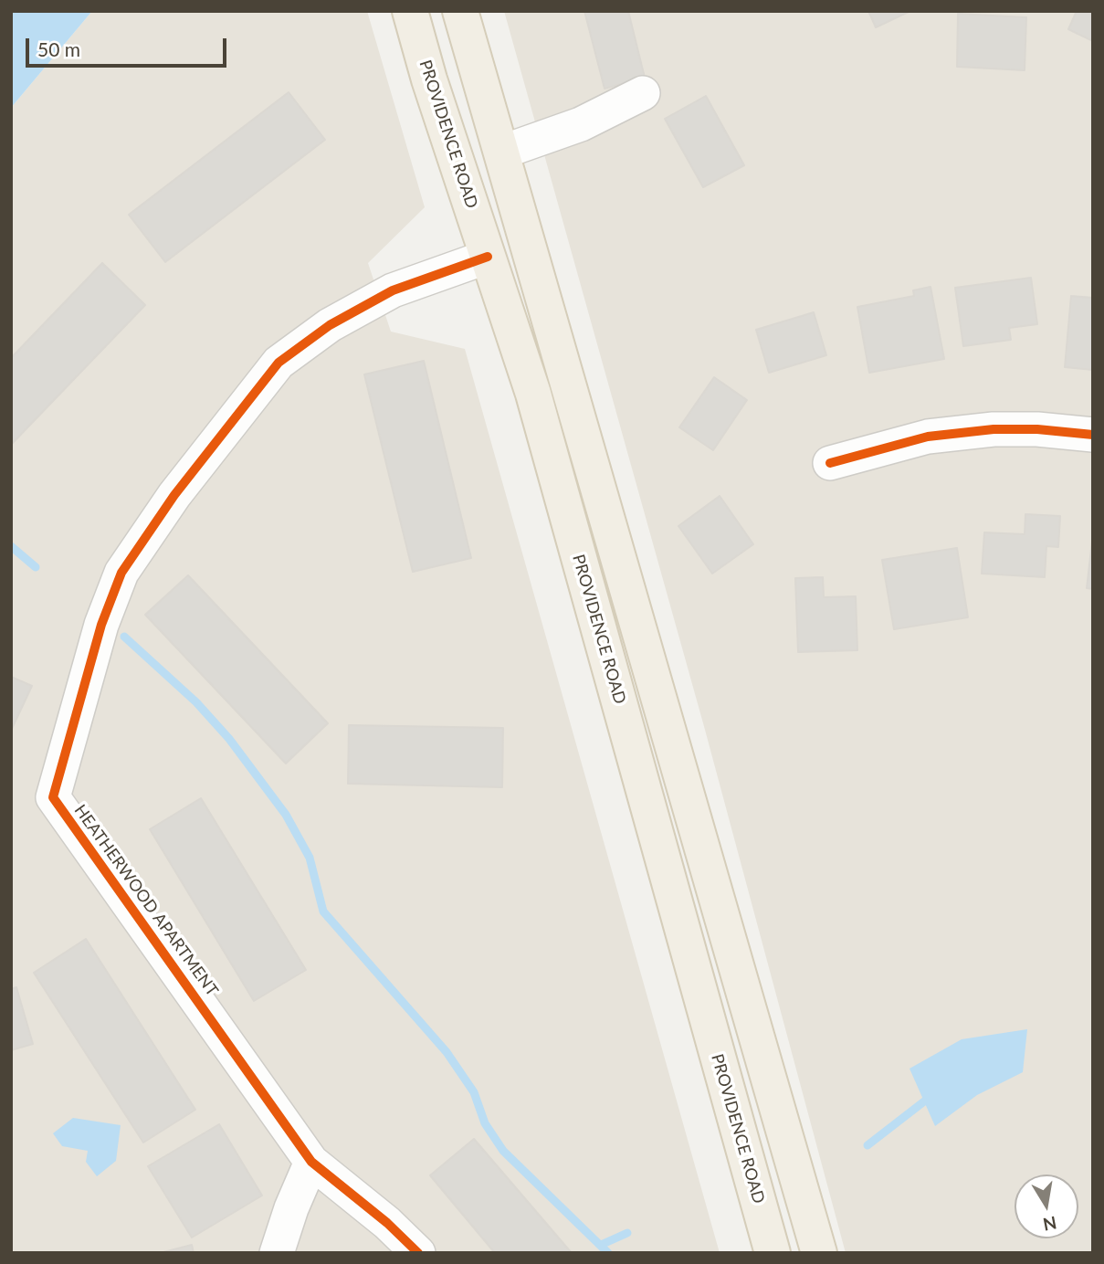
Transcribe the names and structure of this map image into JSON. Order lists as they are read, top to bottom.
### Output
{
  "streets": {
    "main road": ["PROVIDENCE ROAD"],
    "street": ["HEATHERWOOD APARTMENT"]
  },
  "crossings": [
    ["PROVIDENCE ROAD", "HEATHERWOOD APARTMENT"]
  ],
  "scale_bar": "50 m",
  "north": "bottom"
}
